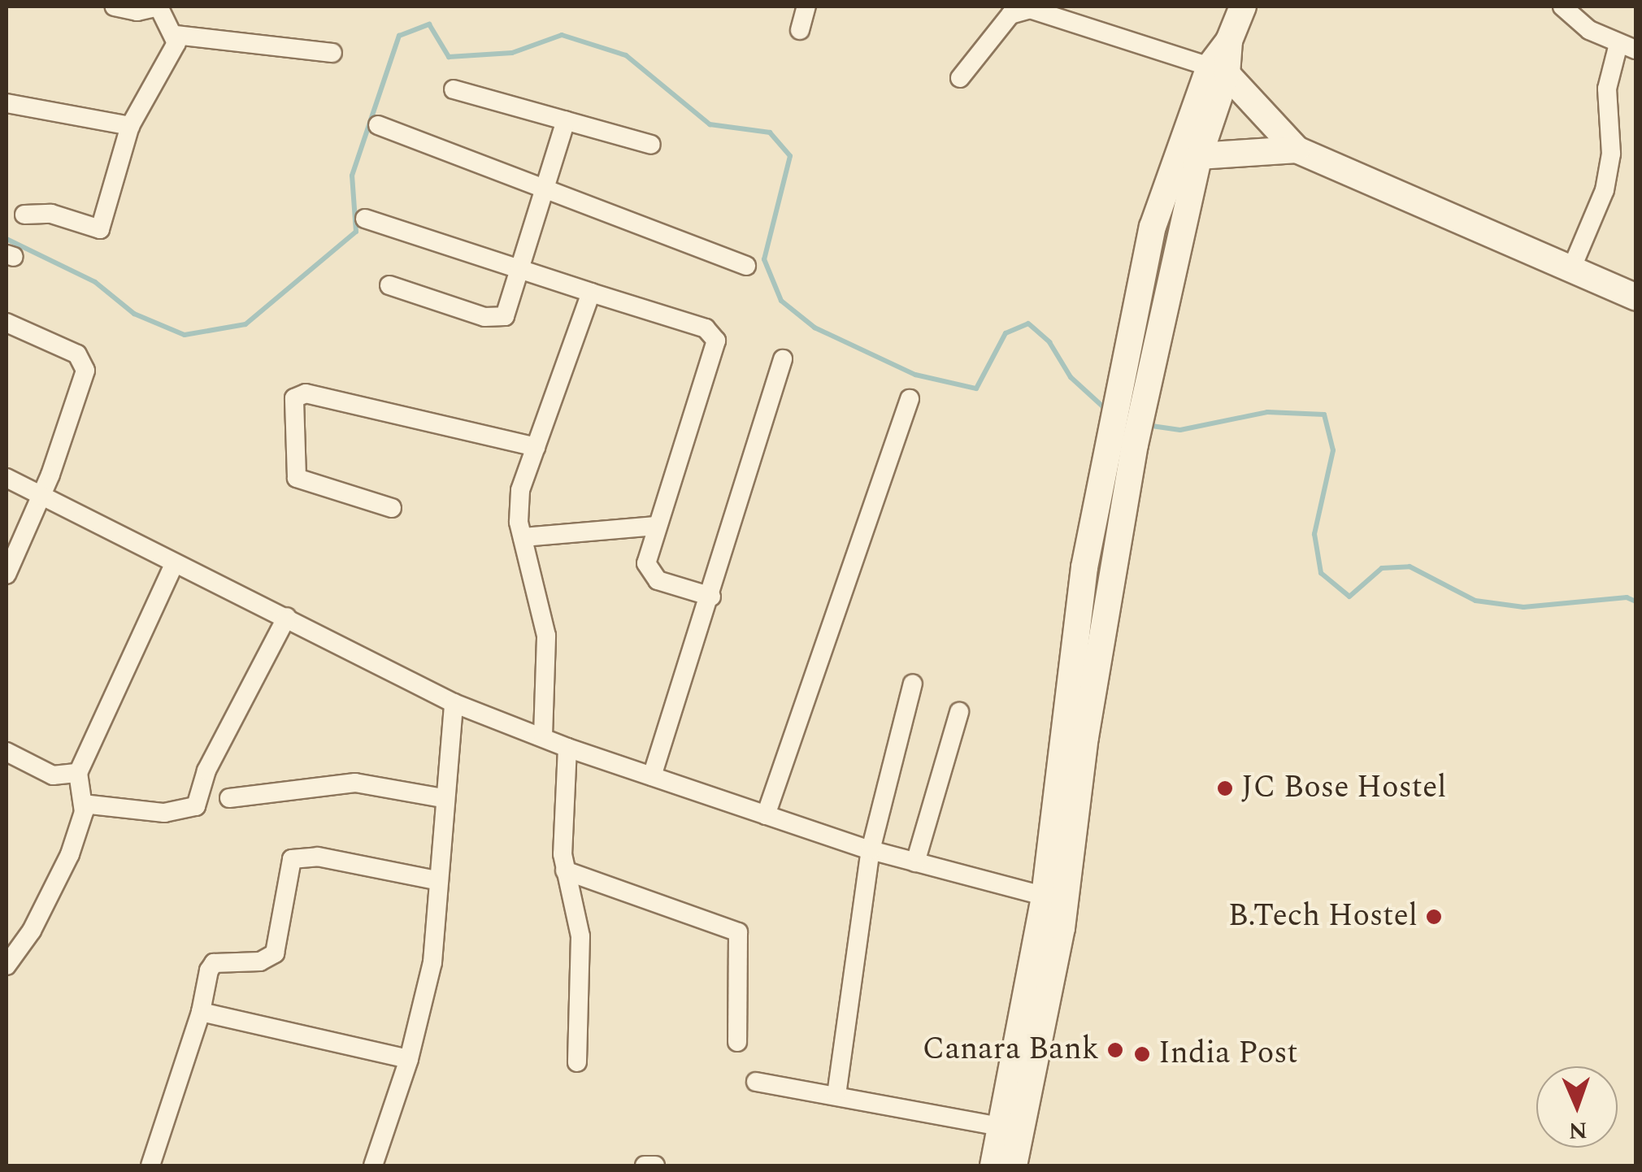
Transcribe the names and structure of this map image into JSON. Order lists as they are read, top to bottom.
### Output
{
  "places": [
    "JC Bose Hostel",
    "B.Tech Hostel",
    "Canara Bank",
    "India Post"
  ],
  "north": "bottom"
}
